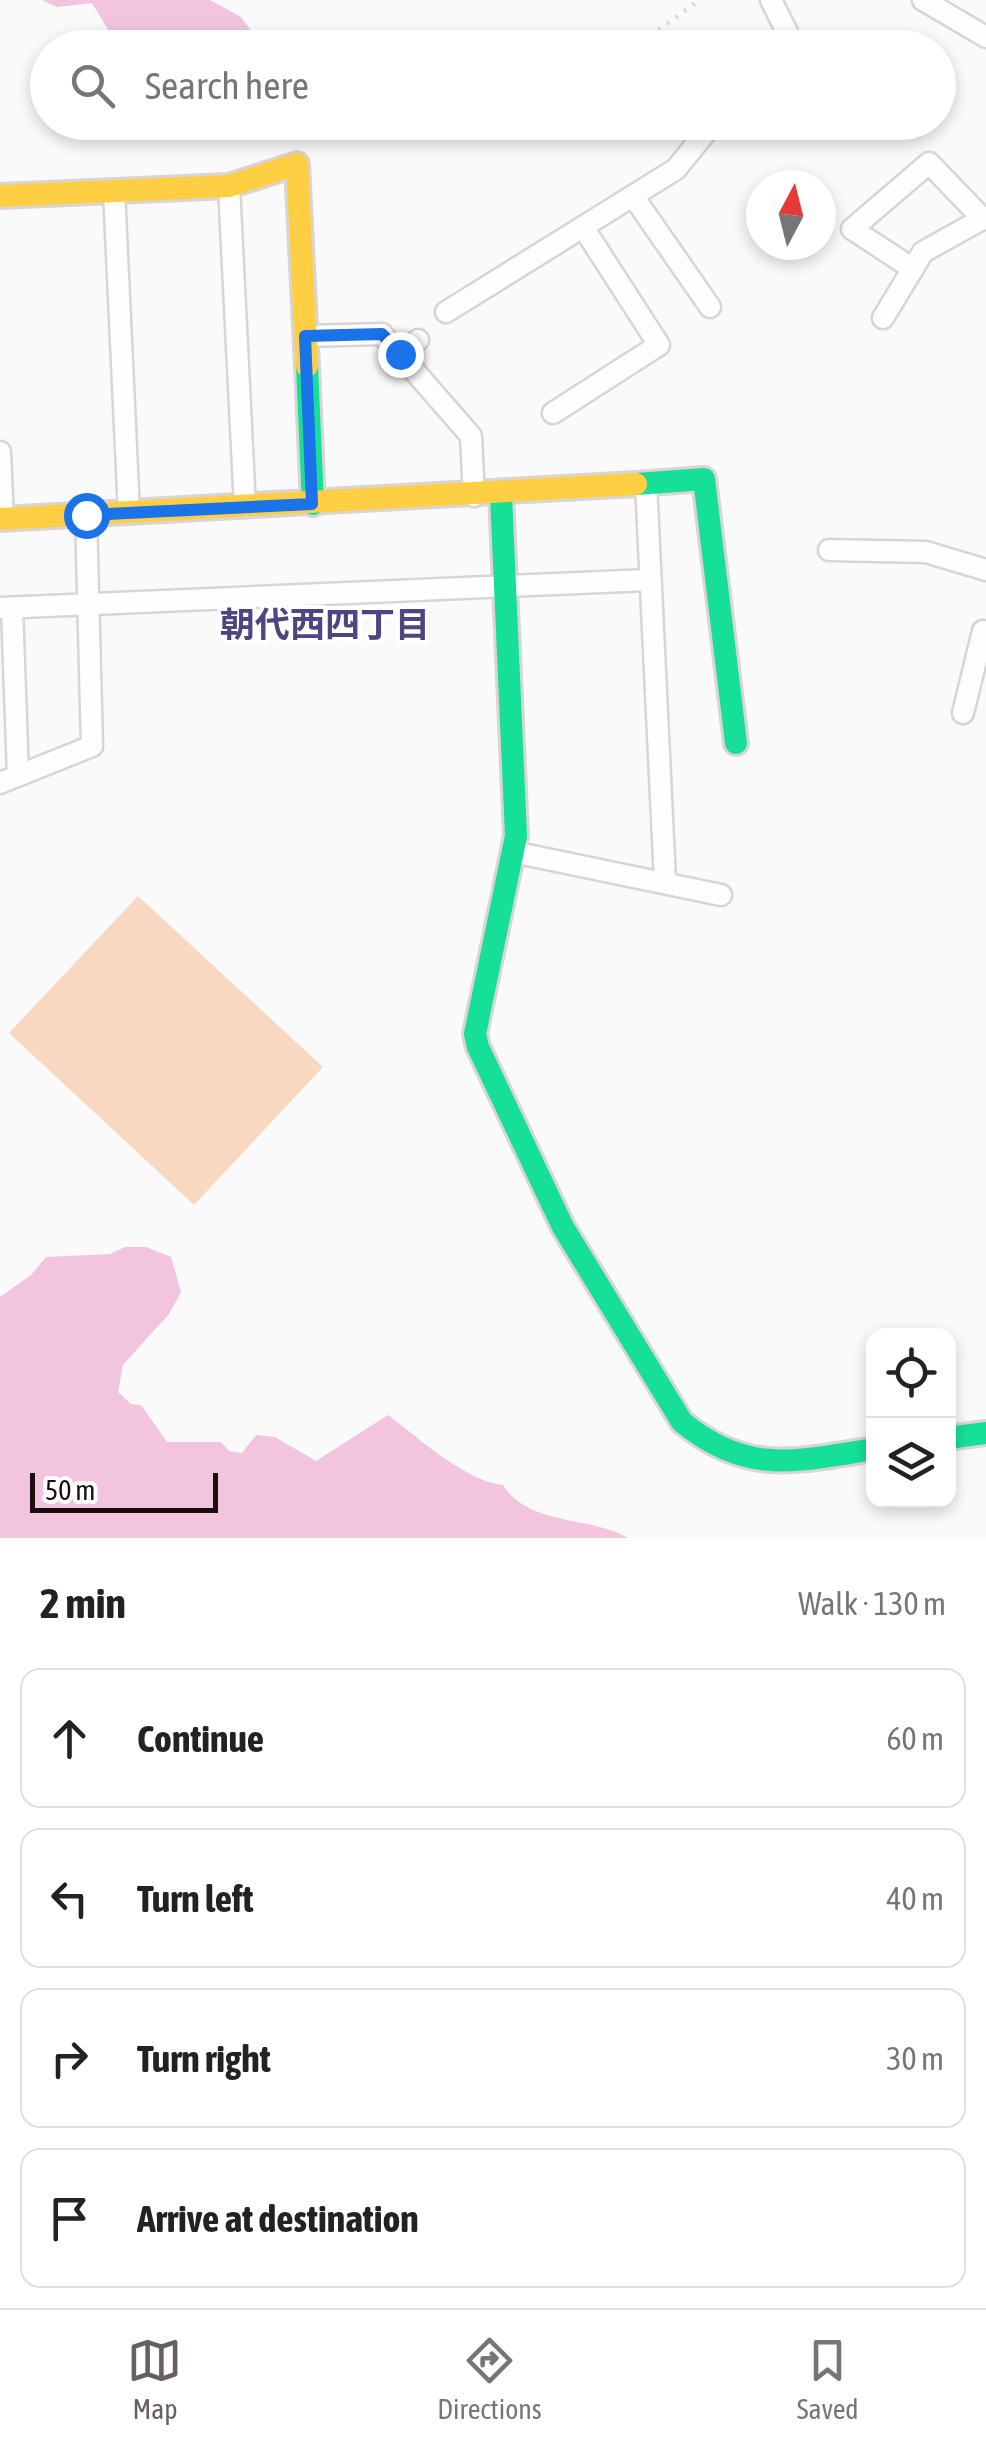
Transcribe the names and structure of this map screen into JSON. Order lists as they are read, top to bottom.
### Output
{
  "districts": ["朝代西四丁目"],
  "scale_bar": "50 m",
  "north": "top",
  "page": {
    "search": "Search here",
    "scale": "50 m",
    "heading": ["2 min", "Walk · 130 m"],
    "list": [
      ["Continue", "60 m"],
      ["Turn left", "40 m"],
      ["Turn right", "30 m"],
      "Arrive at destination"
    ],
    "nav": ["Map", "Directions", "Saved"]
  }
}
